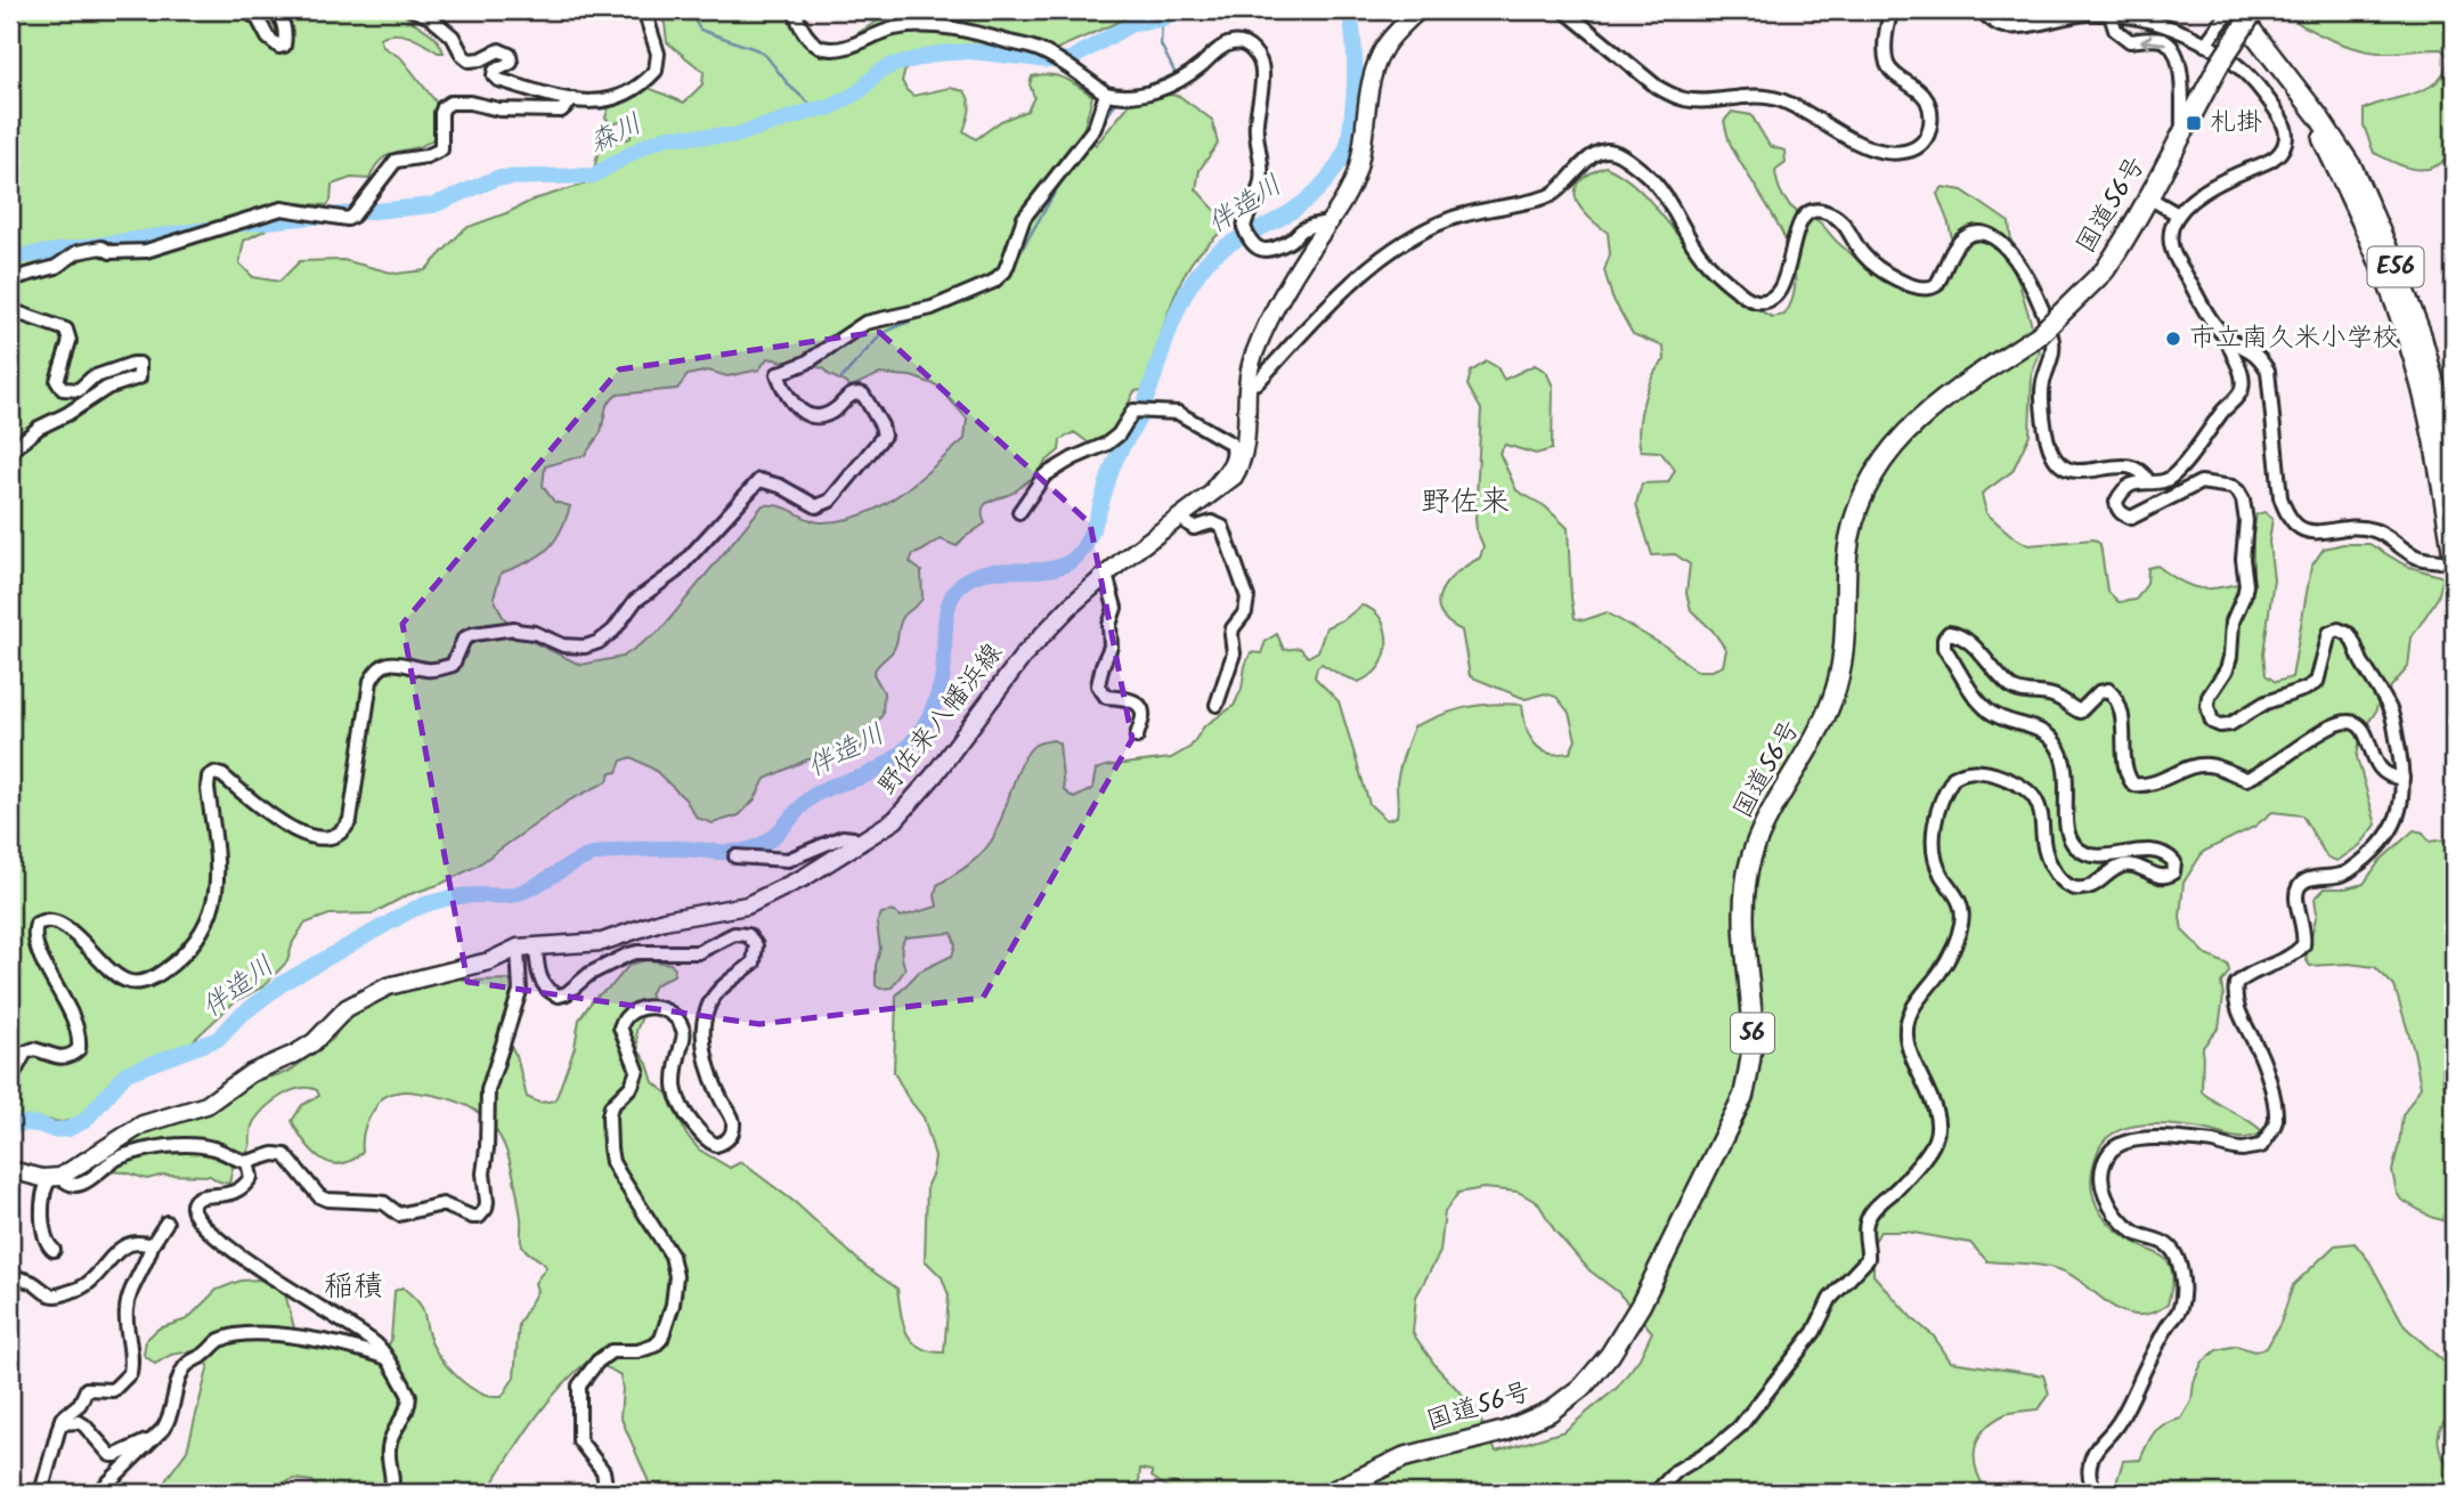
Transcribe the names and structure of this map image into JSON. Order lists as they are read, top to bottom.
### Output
{
  "streets": {
    "highway": ["国道56号", "E56", "56"],
    "main road": ["野佐来八幡浜線"]
  },
  "districts": ["野佐来", "稲積"],
  "water": ["森川", "伴造川"],
  "places": {
    "transit": ["札掛"],
    "other": ["市立南久米小学校"]
  }
}
